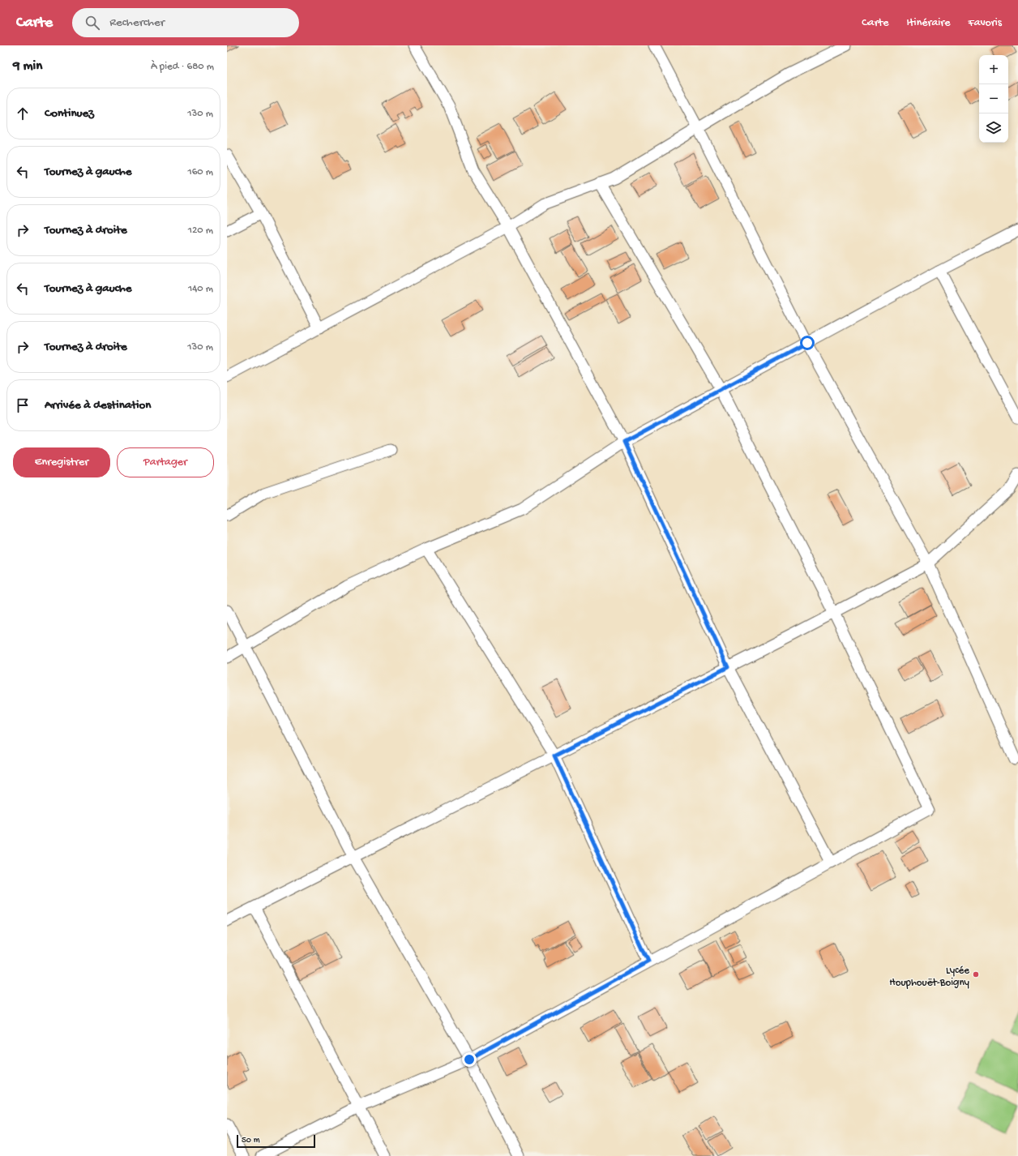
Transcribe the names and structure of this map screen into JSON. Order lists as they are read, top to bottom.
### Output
{
  "places": ["Lycée Houphouët-Boigny"],
  "scale_bar": "50 m",
  "page": {
    "header": "Carte",
    "search": "Rechercher",
    "nav": ["Carte", "Itinéraire", "Favoris"],
    "heading": ["9 min", "À pied · 680 m"],
    "map_buttons": ["+", "−"],
    "list": [
      ["Continuez", "130 m"],
      ["Tournez à gauche", "160 m"],
      ["Tournez à droite", "120 m"],
      ["Tournez à gauche", "140 m"],
      ["Tournez à droite", "130 m"],
      "Arrivée à destination"
    ],
    "buttons": ["Enregistrer", "Partager"],
    "scale": "50 m"
  }
}
